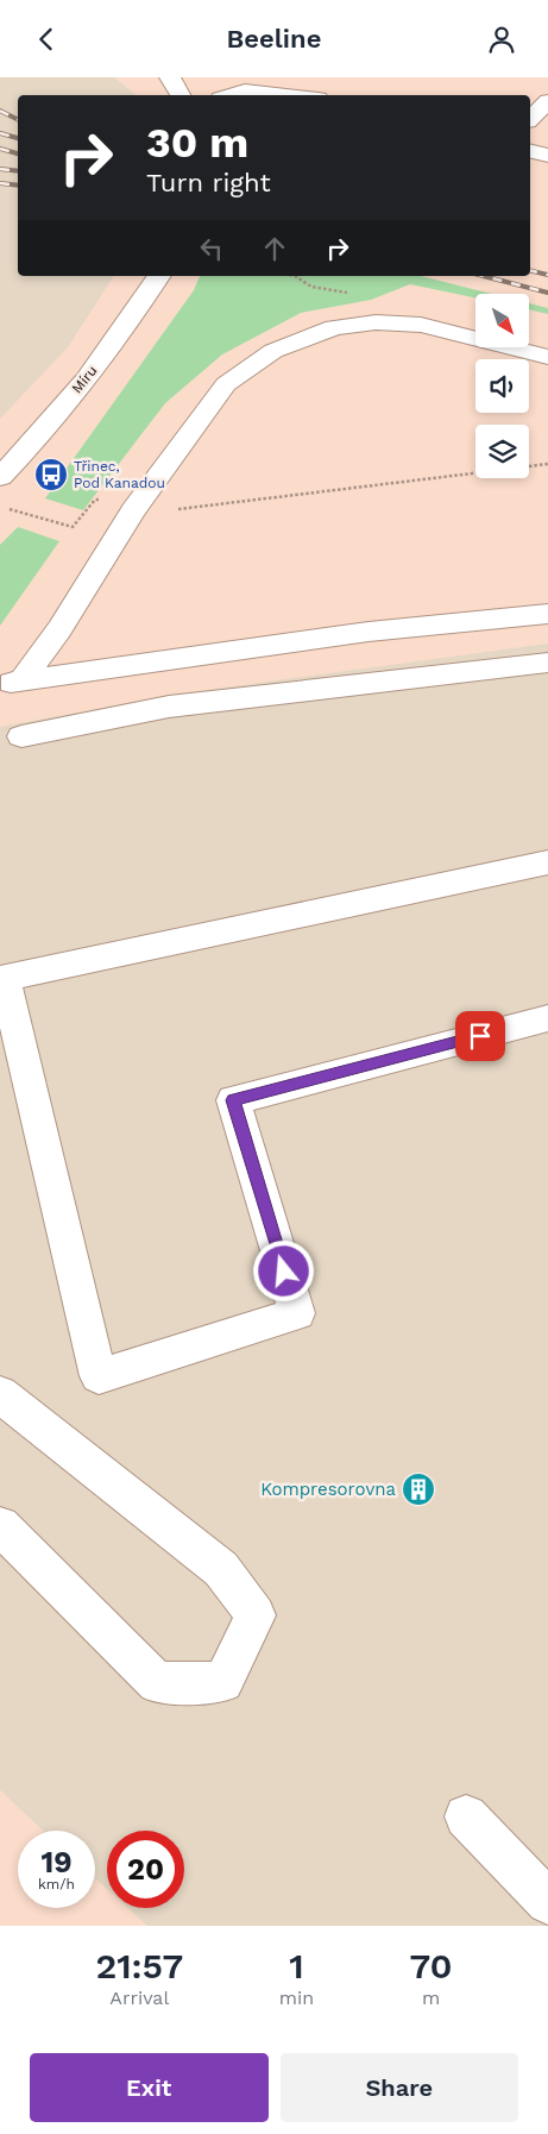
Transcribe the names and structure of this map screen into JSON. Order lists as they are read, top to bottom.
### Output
{
  "streets": {
    "street": ["Míru"]
  },
  "places": {
    "bus stop": ["Třinec, Pod Kanadou"],
    "building": ["Kompresorovna"]
  },
  "north": "bottom right",
  "page": {
    "header": "Beeline",
    "turn": ["30 m", "Turn right"],
    "speed": "19 km/h",
    "limit": "20",
    "eta": [
      "21:57",
      "Arrival",
      "1",
      "min",
      "70",
      "m"
    ],
    "buttons": ["Exit", "Share"]
  }
}
